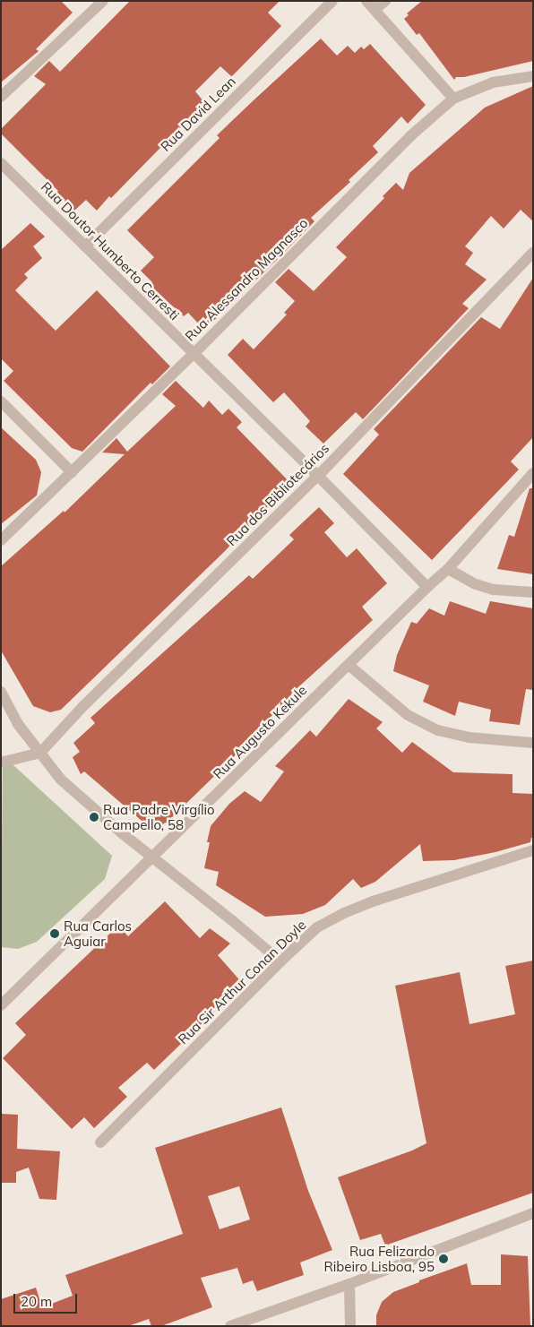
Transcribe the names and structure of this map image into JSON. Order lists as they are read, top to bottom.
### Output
{
  "streets": {
    "street": [
      "Rua David Lean",
      "Rua Doutor Humberto Cerresti",
      "Rua Alessandro Magnasco",
      "Rua dos Bibliotecários",
      "Rua Augusto Kekule",
      "Rua Sir Arthur Conan Doyle"
    ]
  },
  "crossings": [
    ["Rua David Lean", "Rua Doutor Humberto Cerresti"],
    ["Rua Doutor Humberto Cerresti", "Rua Alessandro Magnasco"],
    ["Rua Doutor Humberto Cerresti", "Rua dos Bibliotecários"],
    ["Rua Doutor Humberto Cerresti", "Rua Augusto Kekule"]
  ],
  "places": ["Rua Padre Virgílio Campello, 58", "Rua Carlos Aguiar", "Rua Felizardo Ribeiro Lisboa, 95"],
  "scale_bar": "20 m"
}
